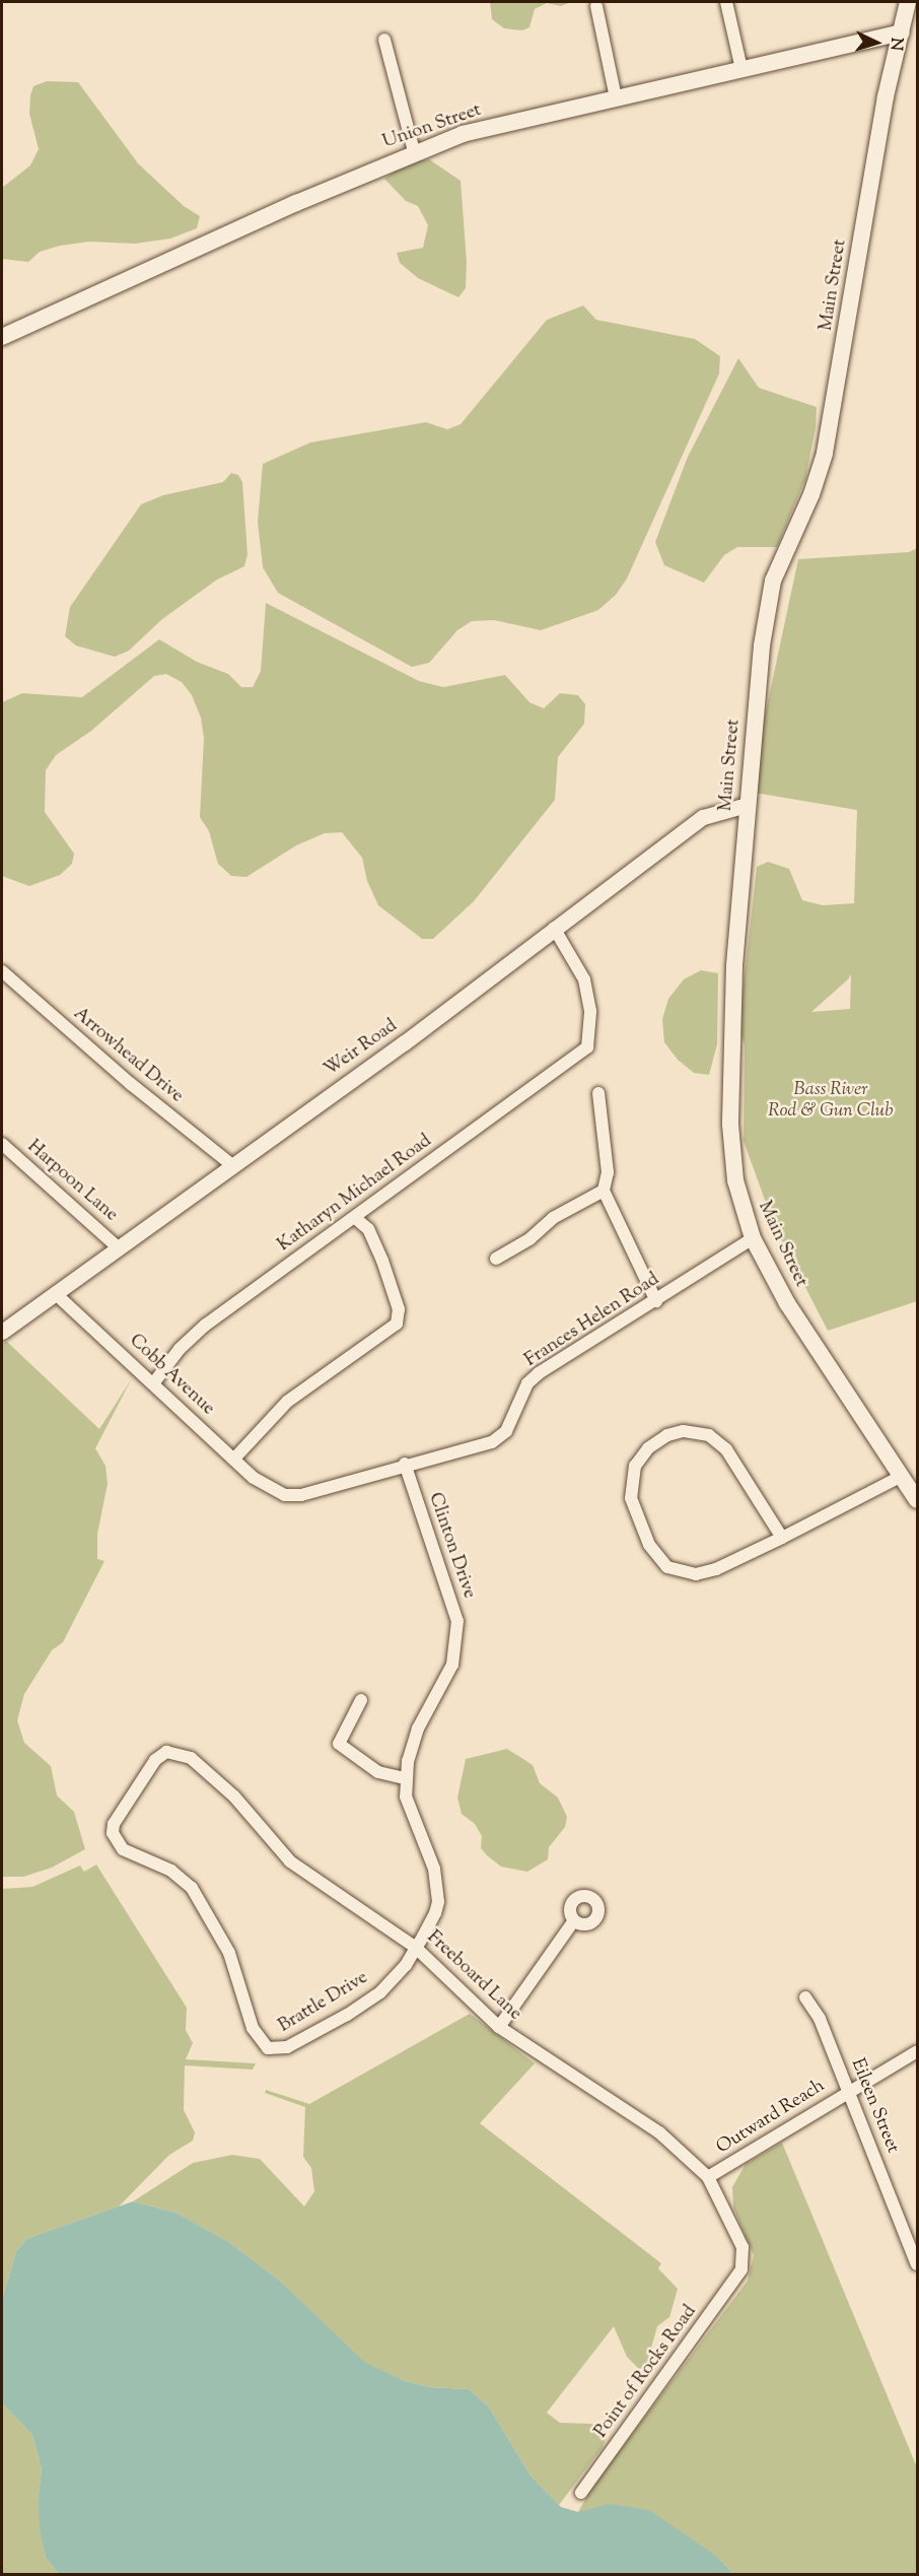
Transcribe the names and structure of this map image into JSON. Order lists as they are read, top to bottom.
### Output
{
  "streets": {
    "main road": ["Union Street", "Main Street"],
    "street": [
      "Weir Road",
      "Arrowhead Drive",
      "Harpoon Lane",
      "Katharyn Michael Road",
      "Frances Helen Road",
      "Cobb Avenue",
      "Clinton Drive",
      "Freeboard Lane",
      "Brattle Drive",
      "Eileen Street",
      "Outward Reach",
      "Point of Rocks Road"
    ]
  },
  "crossings": [
    ["Union Street", "Main Street"],
    ["Main Street", "Weir Road"],
    ["Main Street", "Frances Helen Road"],
    ["Weir Road", "Arrowhead Drive"],
    ["Weir Road", "Harpoon Lane"],
    ["Weir Road", "Katharyn Michael Road"],
    ["Weir Road", "Cobb Avenue"],
    ["Katharyn Michael Road", "Cobb Avenue"],
    ["Frances Helen Road", "Cobb Avenue"],
    ["Frances Helen Road", "Clinton Drive"],
    ["Clinton Drive", "Freeboard Lane"],
    ["Clinton Drive", "Brattle Drive"],
    ["Freeboard Lane", "Brattle Drive"],
    ["Freeboard Lane", "Outward Reach"],
    ["Freeboard Lane", "Point of Rocks Road"],
    ["Eileen Street", "Outward Reach"]
  ],
  "parks": ["Bass River Rod & Gun Club"],
  "north": "right"
}
